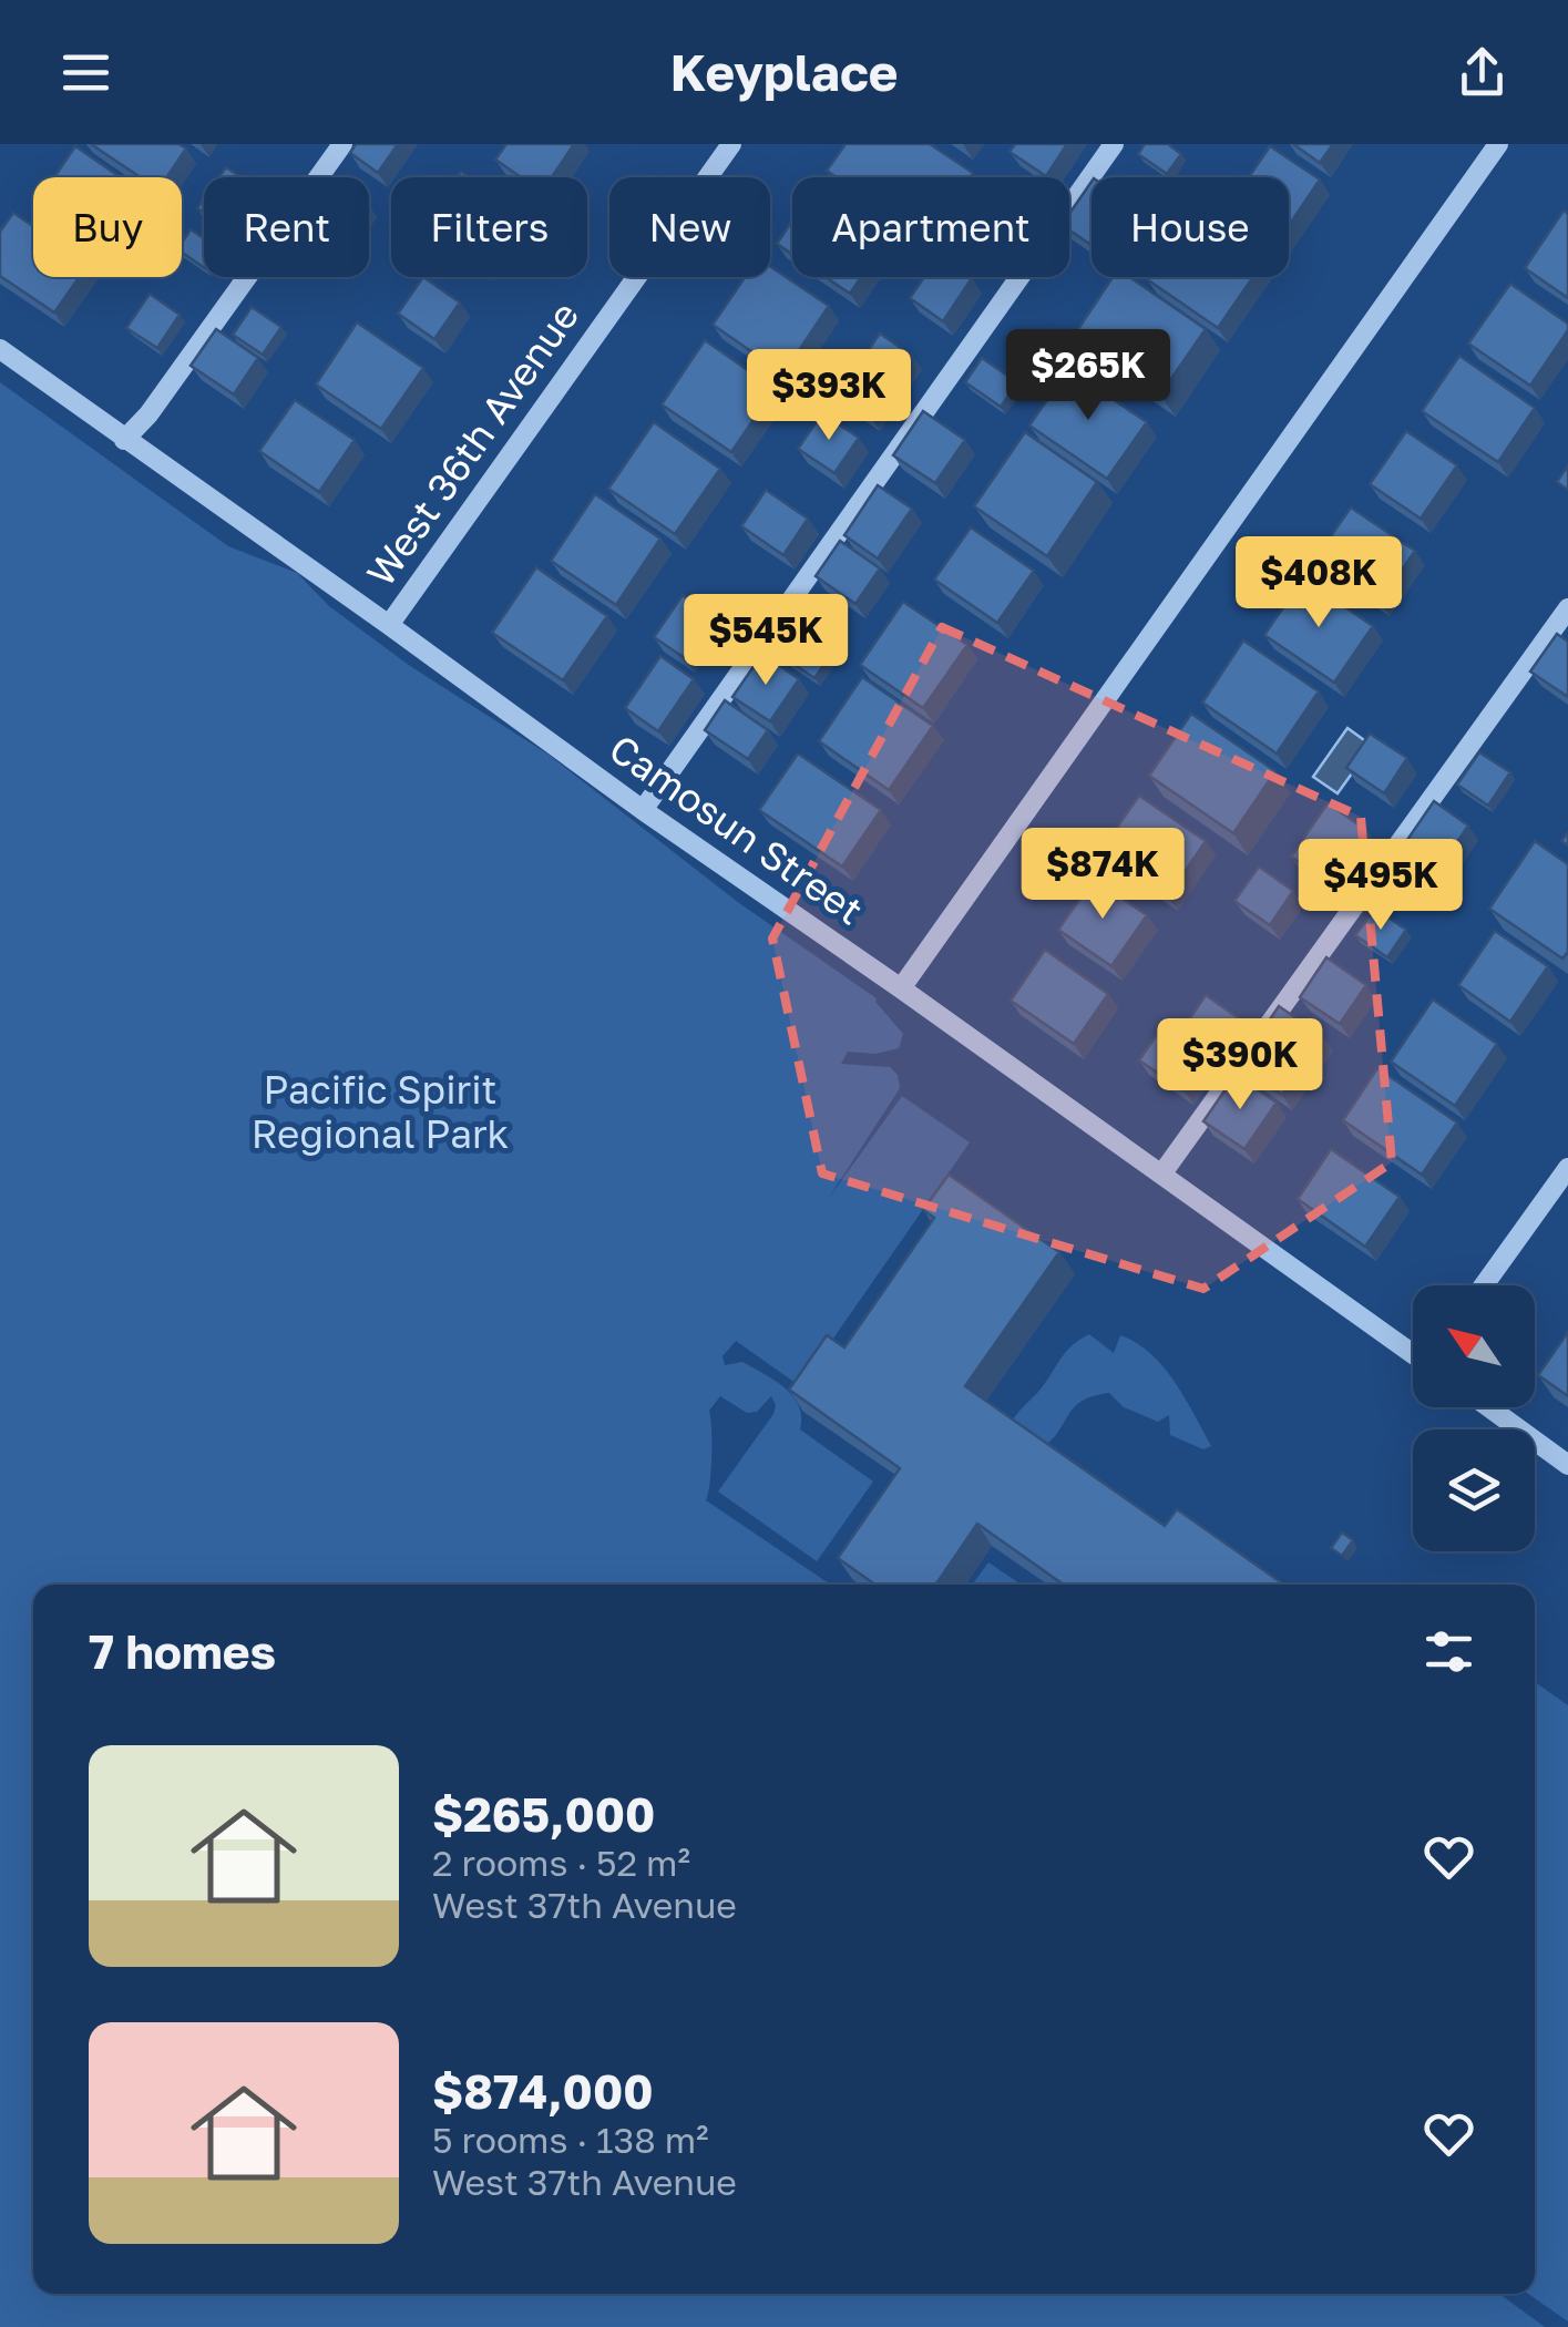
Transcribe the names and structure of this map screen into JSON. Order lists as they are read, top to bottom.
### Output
{
  "streets": {
    "street": ["West 36th Avenue", "Camosun Street"]
  },
  "crossings": [
    ["West 36th Avenue", "Camosun Street"]
  ],
  "parks": ["Pacific Spirit Regional Park"],
  "north": "top left",
  "page": {
    "header": "Keyplace",
    "chip": [
      "Buy",
      "Rent",
      "Filters",
      "New",
      "Apartment",
      "House"
    ],
    "price": [
      "$265K",
      "$393K",
      "$408K",
      "$545K",
      "$874K",
      "$495K",
      "$390K"
    ],
    "heading": "7 homes",
    "list": [
      {
        "name": "$265,000",
        "note": "2 rooms · 52 m² · West 37th Avenue"
      },
      {
        "name": "$874,000",
        "note": "5 rooms · 138 m² · West 37th Avenue"
      }
    ]
  }
}
